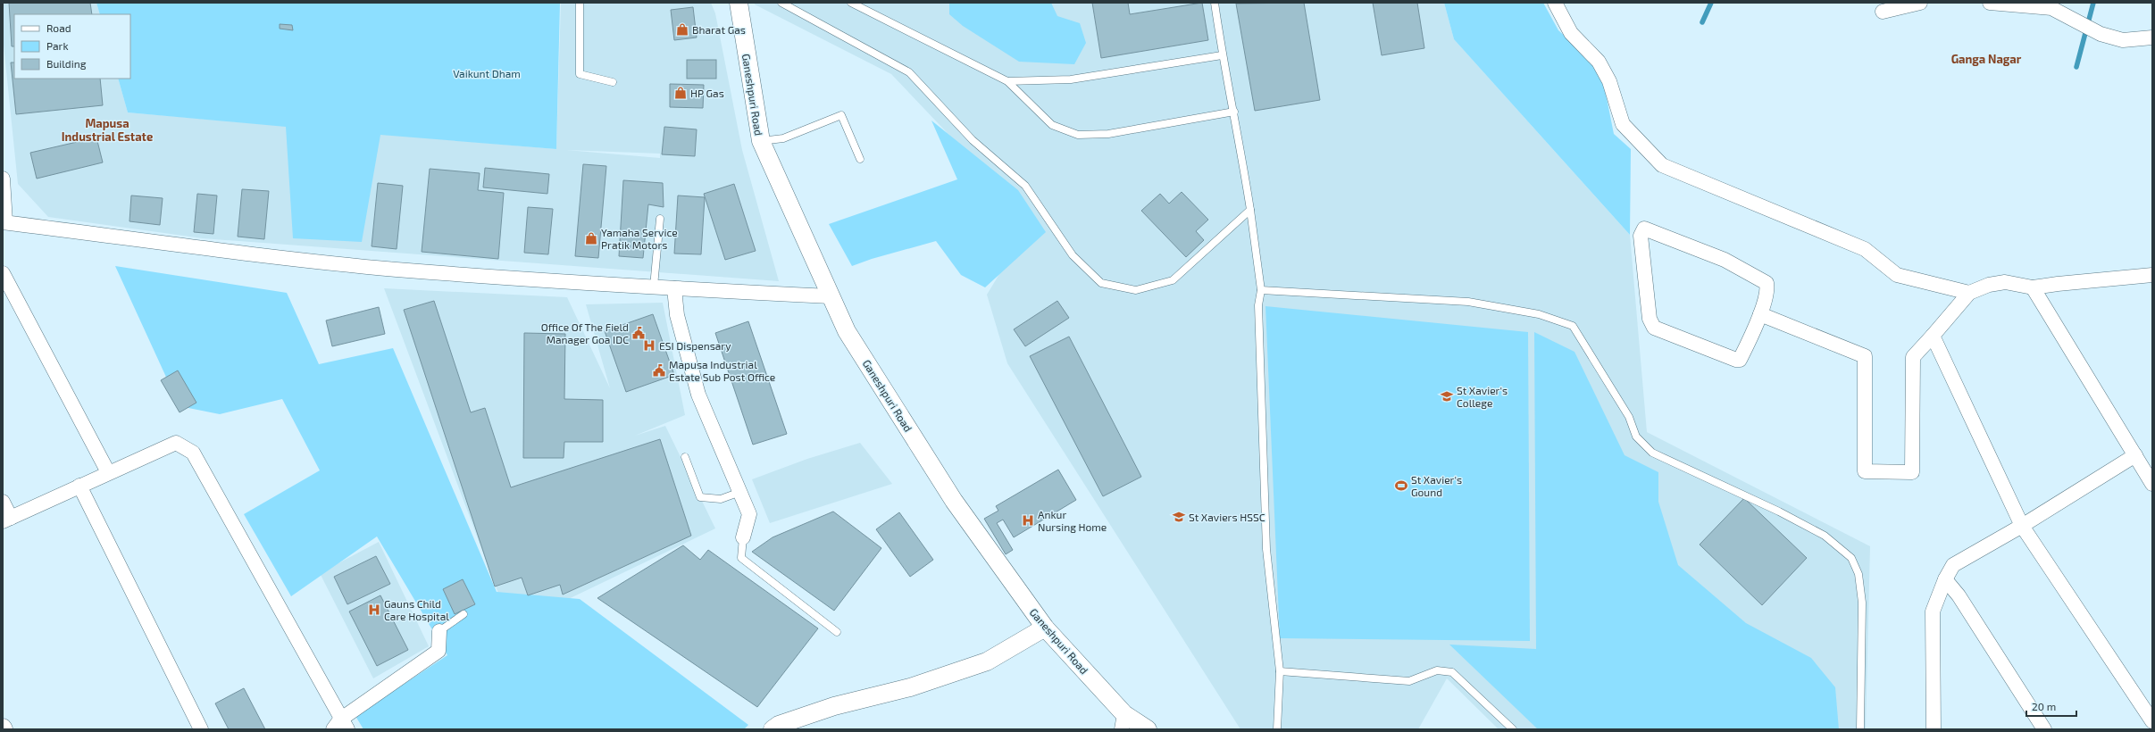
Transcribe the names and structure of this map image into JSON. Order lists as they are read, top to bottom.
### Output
{
  "streets": {
    "street": ["Ganeshpuri Road"]
  },
  "districts": ["Ganga Nagar", "Mapusa Industrial Estate"],
  "parks": ["Vaikunt Dham"],
  "places": {
    "shop": ["Bharat Gas", "HP Gas", "Yamaha Service Pratik Motors"],
    "public building": ["Office Of The Field Manager Goa IDC", "Mapusa Industrial Estate Sub Post Office"],
    "hospital": ["ESI Dispensary", "Ankur Nursing Home", "Gauns Child Care Hospital"],
    "school or university": ["St Xavier's College", "St Xaviers HSSC"],
    "sports": ["St Xavier's Gound"]
  },
  "legend": ["Road", "Park", "Building"],
  "scale_bar": "20 m"
}
